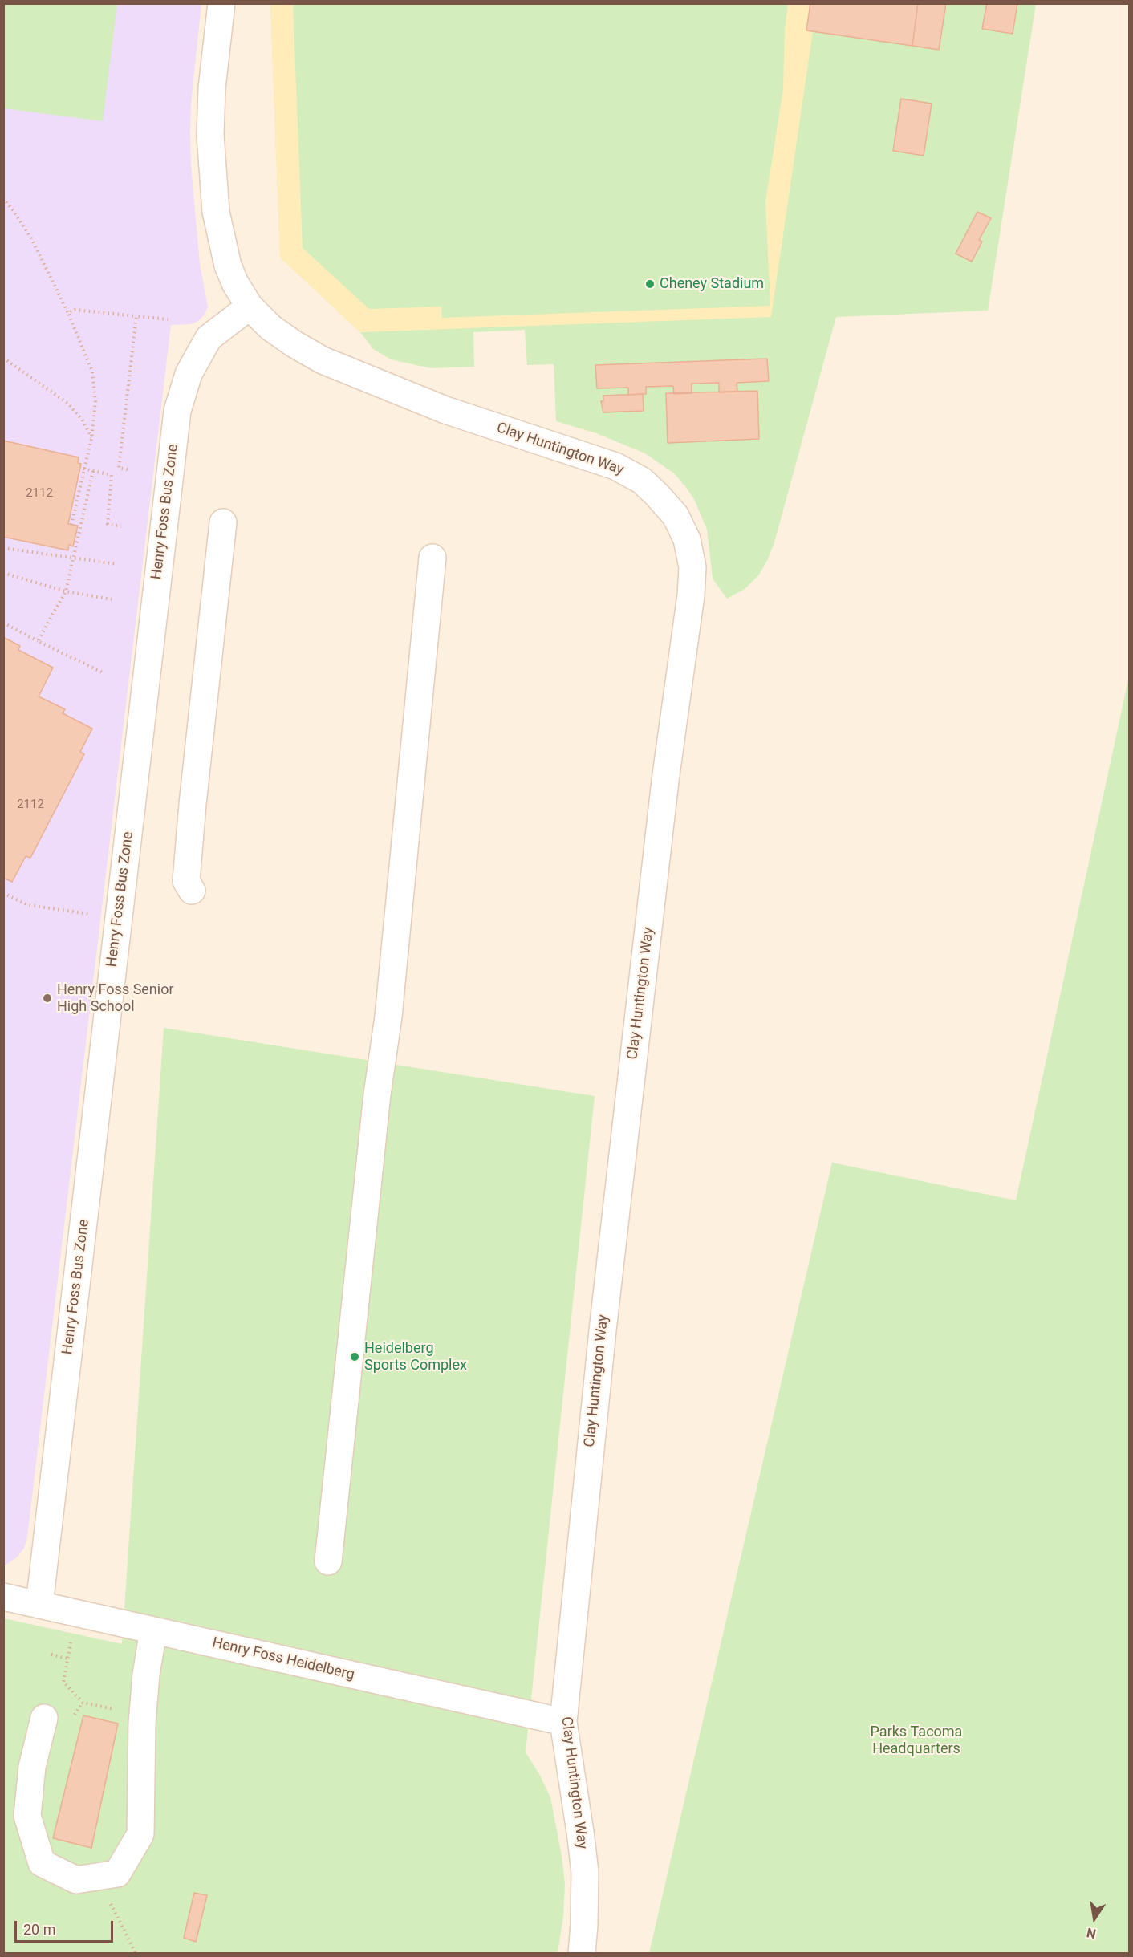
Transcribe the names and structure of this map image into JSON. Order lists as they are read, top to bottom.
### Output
{
  "streets": {
    "street": ["Clay Huntington Way", "Henry Foss Bus Zone", "Henry Foss Heidelberg"]
  },
  "crossings": [
    ["Clay Huntington Way", "Henry Foss Bus Zone"],
    ["Clay Huntington Way", "Henry Foss Heidelberg"],
    ["Henry Foss Bus Zone", "Henry Foss Heidelberg"]
  ],
  "parks": ["Parks Tacoma Headquarters"],
  "places": ["Cheney Stadium", "Henry Foss Senior High School", "Heidelberg Sports Complex"],
  "house_numbers": ["2112", "2112"],
  "scale_bar": "20 m",
  "north": "bottom"
}
